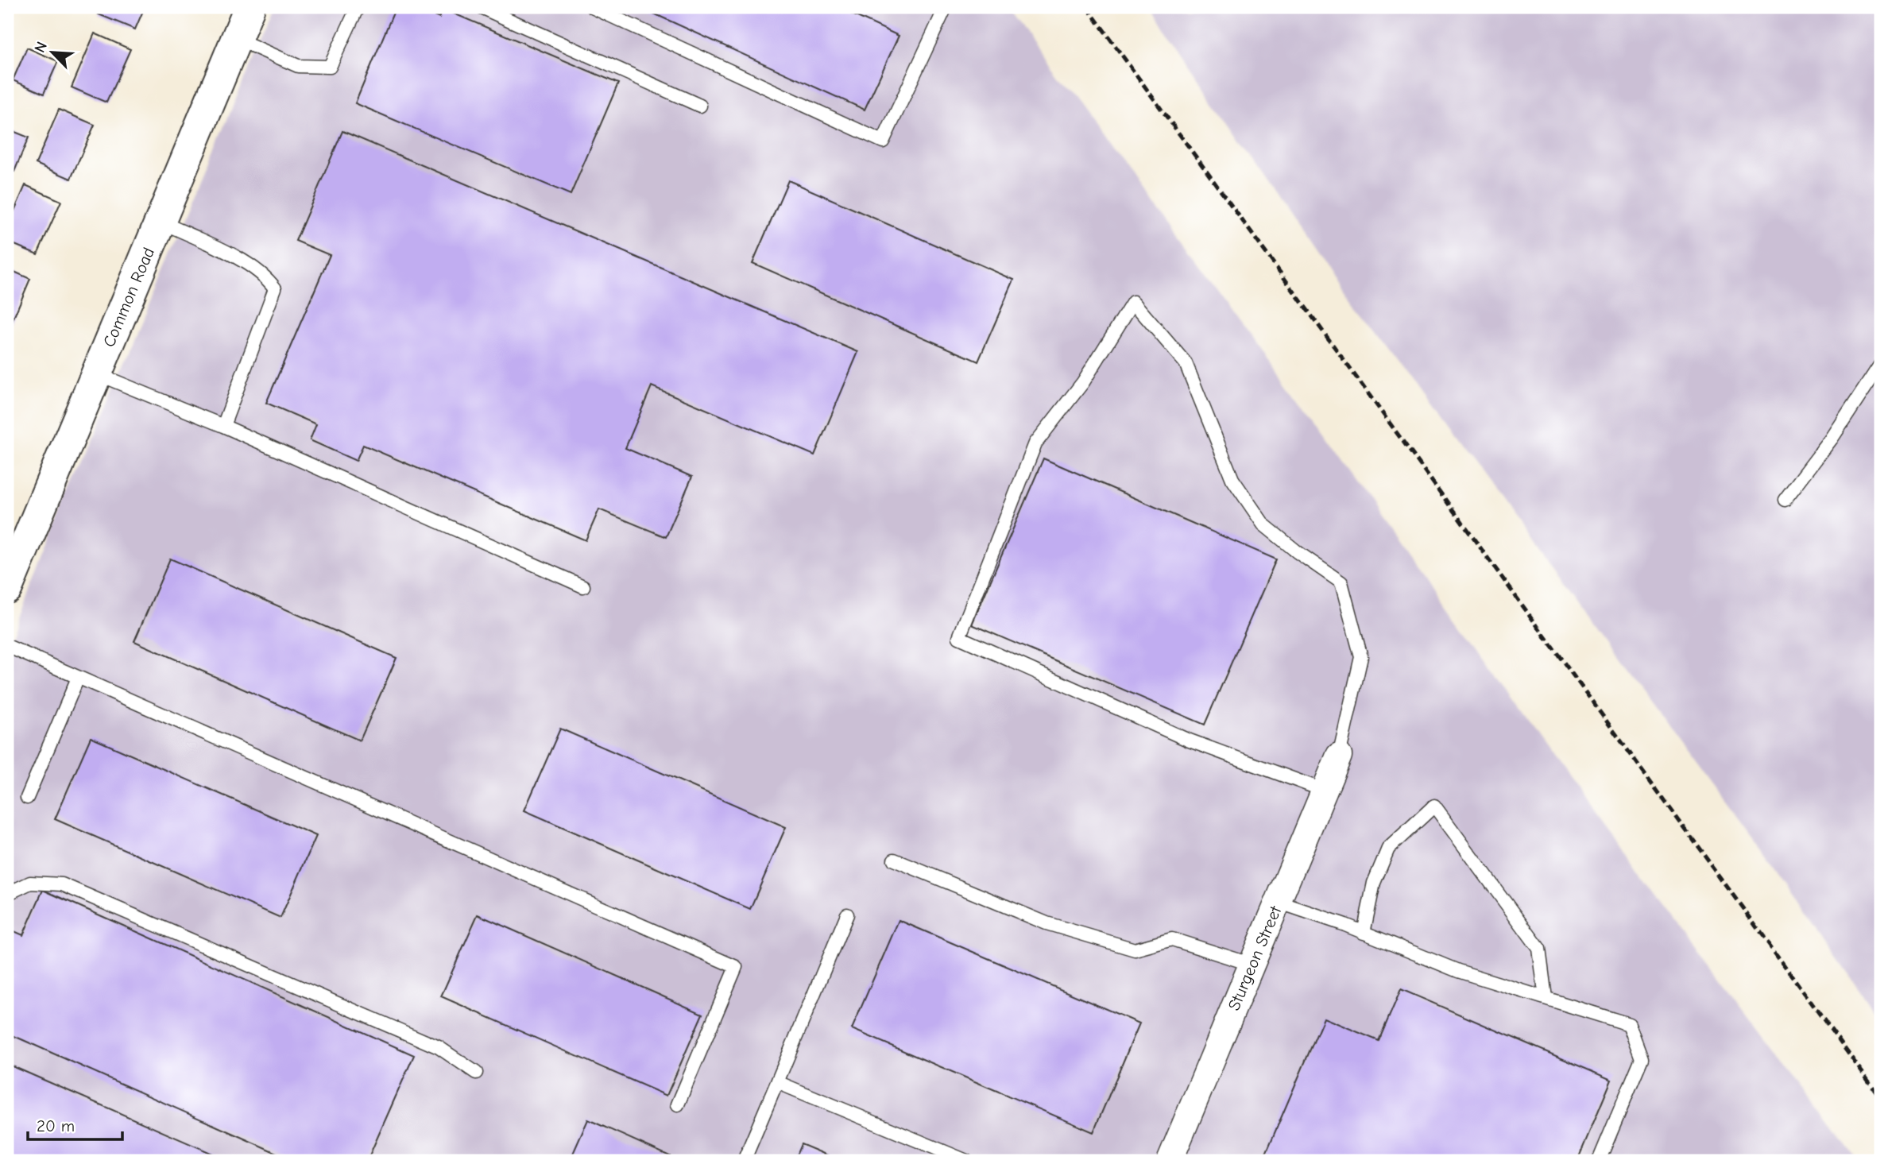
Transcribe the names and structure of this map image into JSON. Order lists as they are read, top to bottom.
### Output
{
  "streets": {
    "street": ["Common Road", "Sturgeon Street"]
  },
  "scale_bar": "20 m",
  "north": "top left"
}
